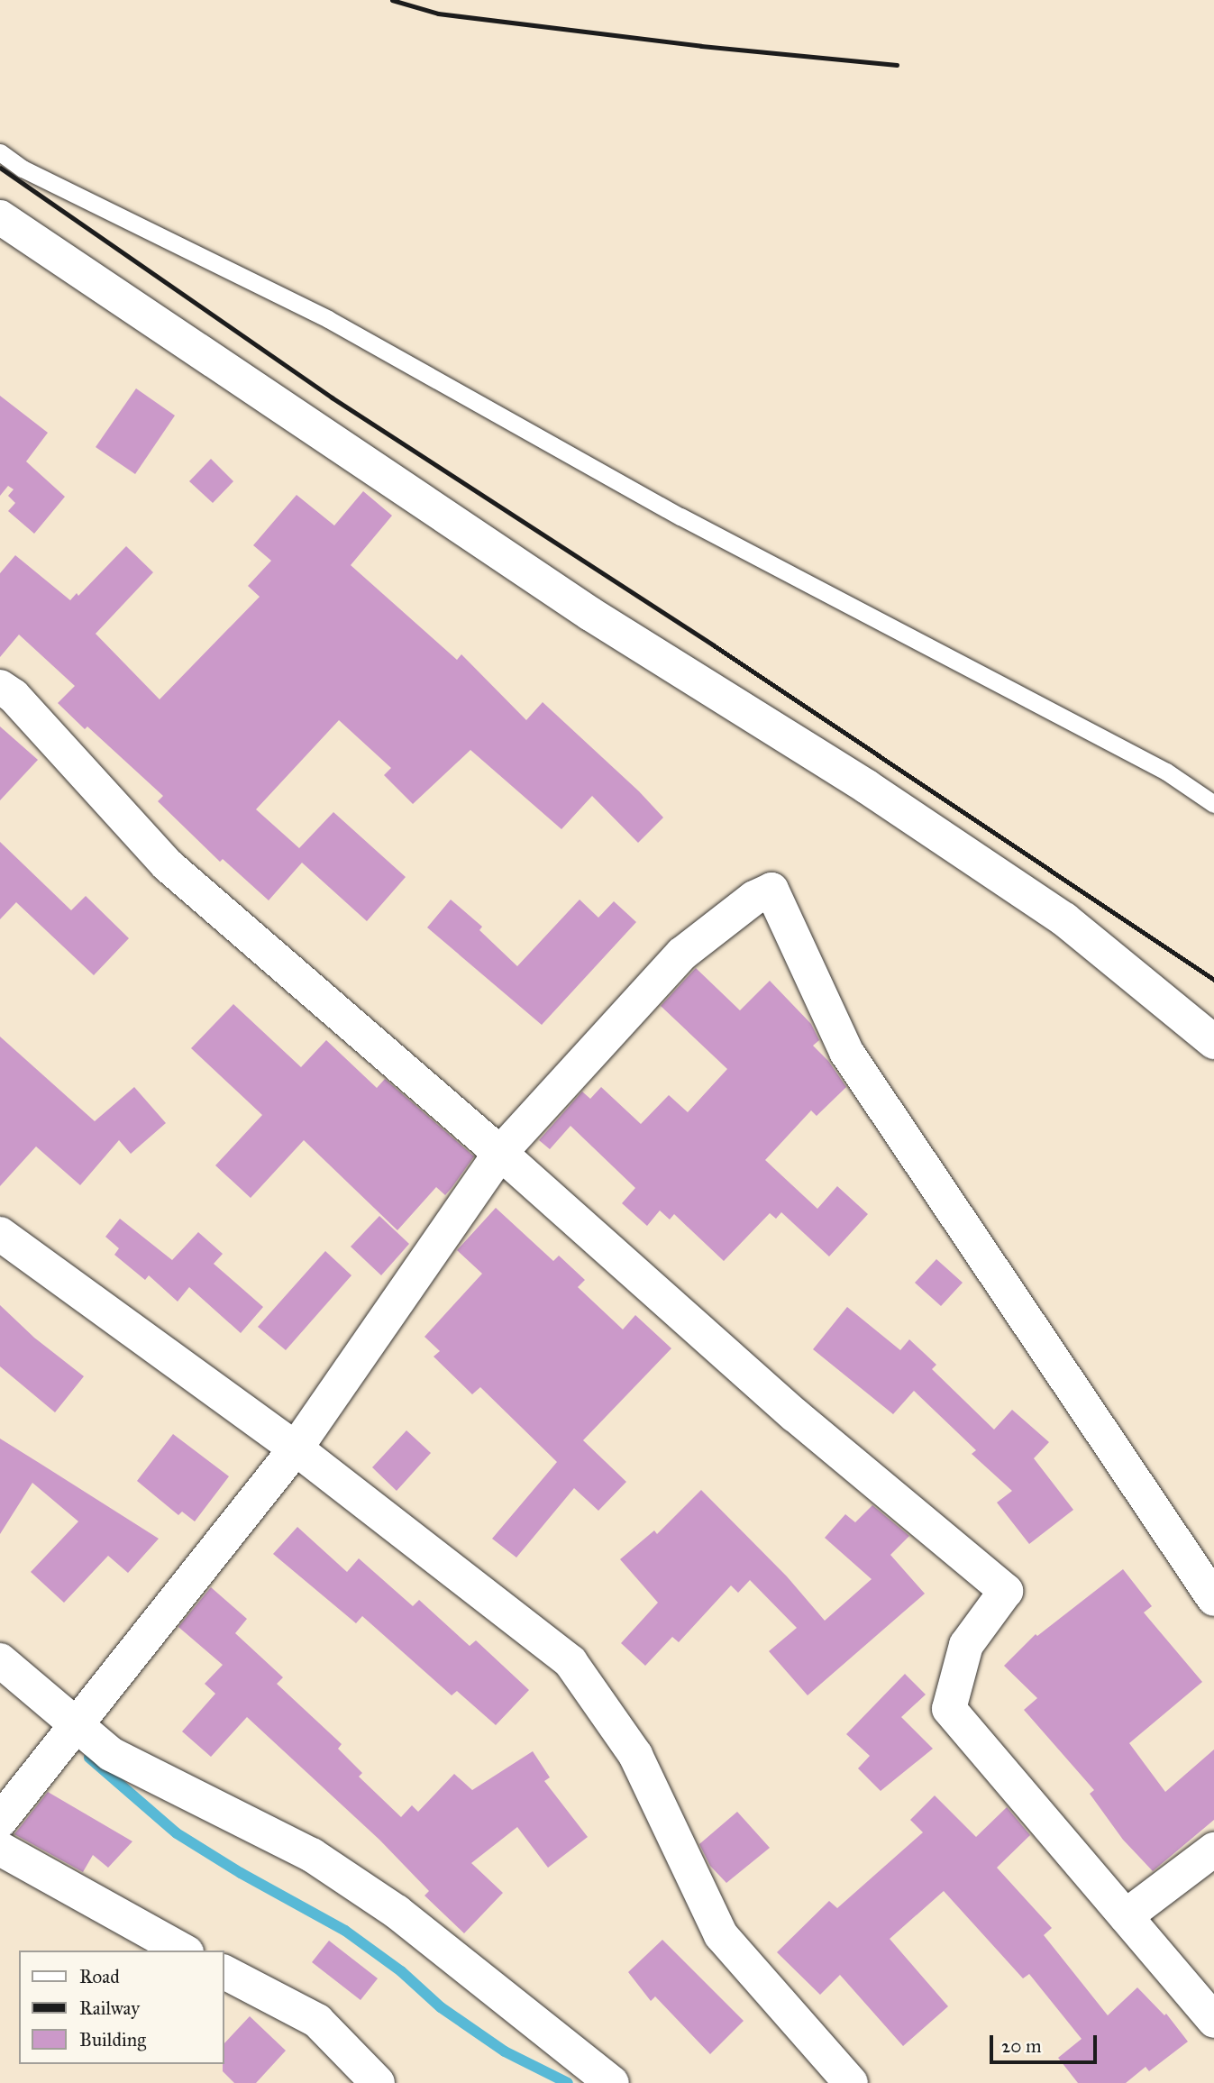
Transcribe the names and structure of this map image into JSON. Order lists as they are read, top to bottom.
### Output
{
  "legend": ["Road", "Railway", "Building"],
  "scale_bar": "20 m"
}
